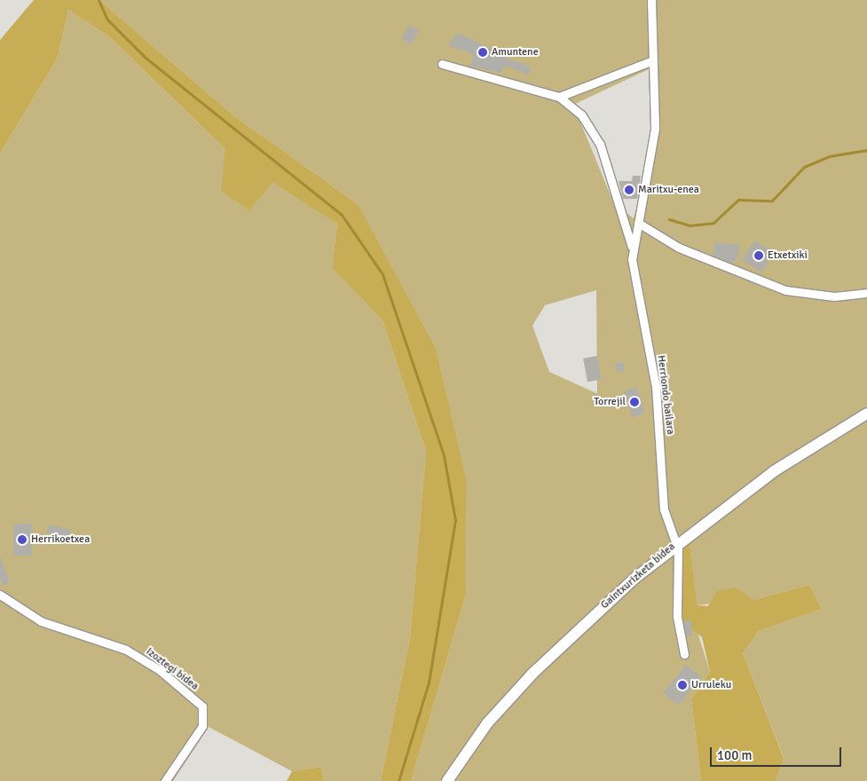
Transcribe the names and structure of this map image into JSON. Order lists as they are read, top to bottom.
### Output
{
  "streets": {
    "main road": ["Gaintxurizketa bidea"],
    "street": ["Herriondo bailara", "Izoztegi bidea"]
  },
  "crossings": [
    ["Herriondo bailara", "Gaintxurizketa bidea"]
  ],
  "places": [
    "Amuntene",
    "Maritxu-enea",
    "Etxetxiki",
    "Torrejil",
    "Herrikoetxea",
    "Urruleku"
  ],
  "scale_bar": "100 m"
}
